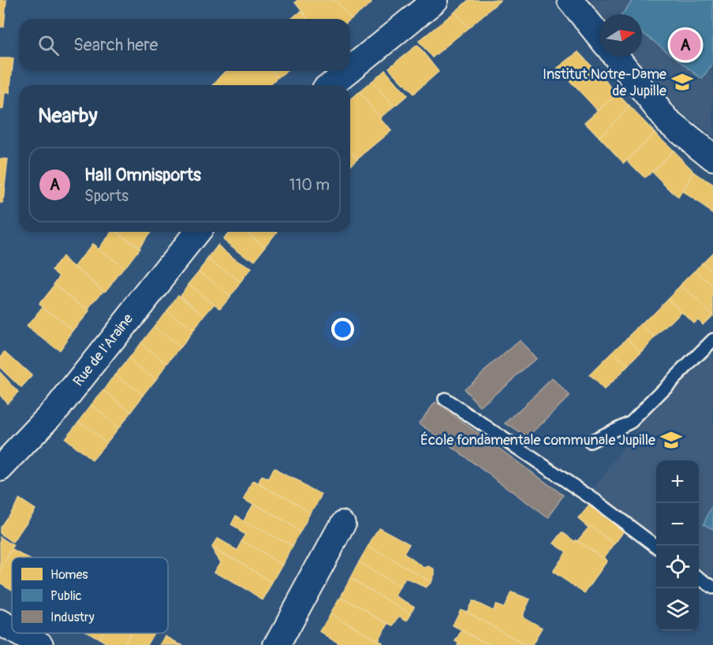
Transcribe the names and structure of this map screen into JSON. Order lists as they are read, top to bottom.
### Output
{
  "streets": {
    "street": ["Rue de l'Araine"]
  },
  "places": {
    "school or university": ["Institut Notre-Dame de Jupille", "École fondamentale communale Jupille"]
  },
  "legend": ["Homes", "Public", "Industry"],
  "north": "right",
  "page": {
    "search": "Search here",
    "pins": "A",
    "heading": "Nearby",
    "list": [
      {
        "mark": "A",
        "name": "Hall Omnisports",
        "note": "Sports",
        "value": "110 m"
      }
    ],
    "map_buttons": ["+", "−"]
  }
}
